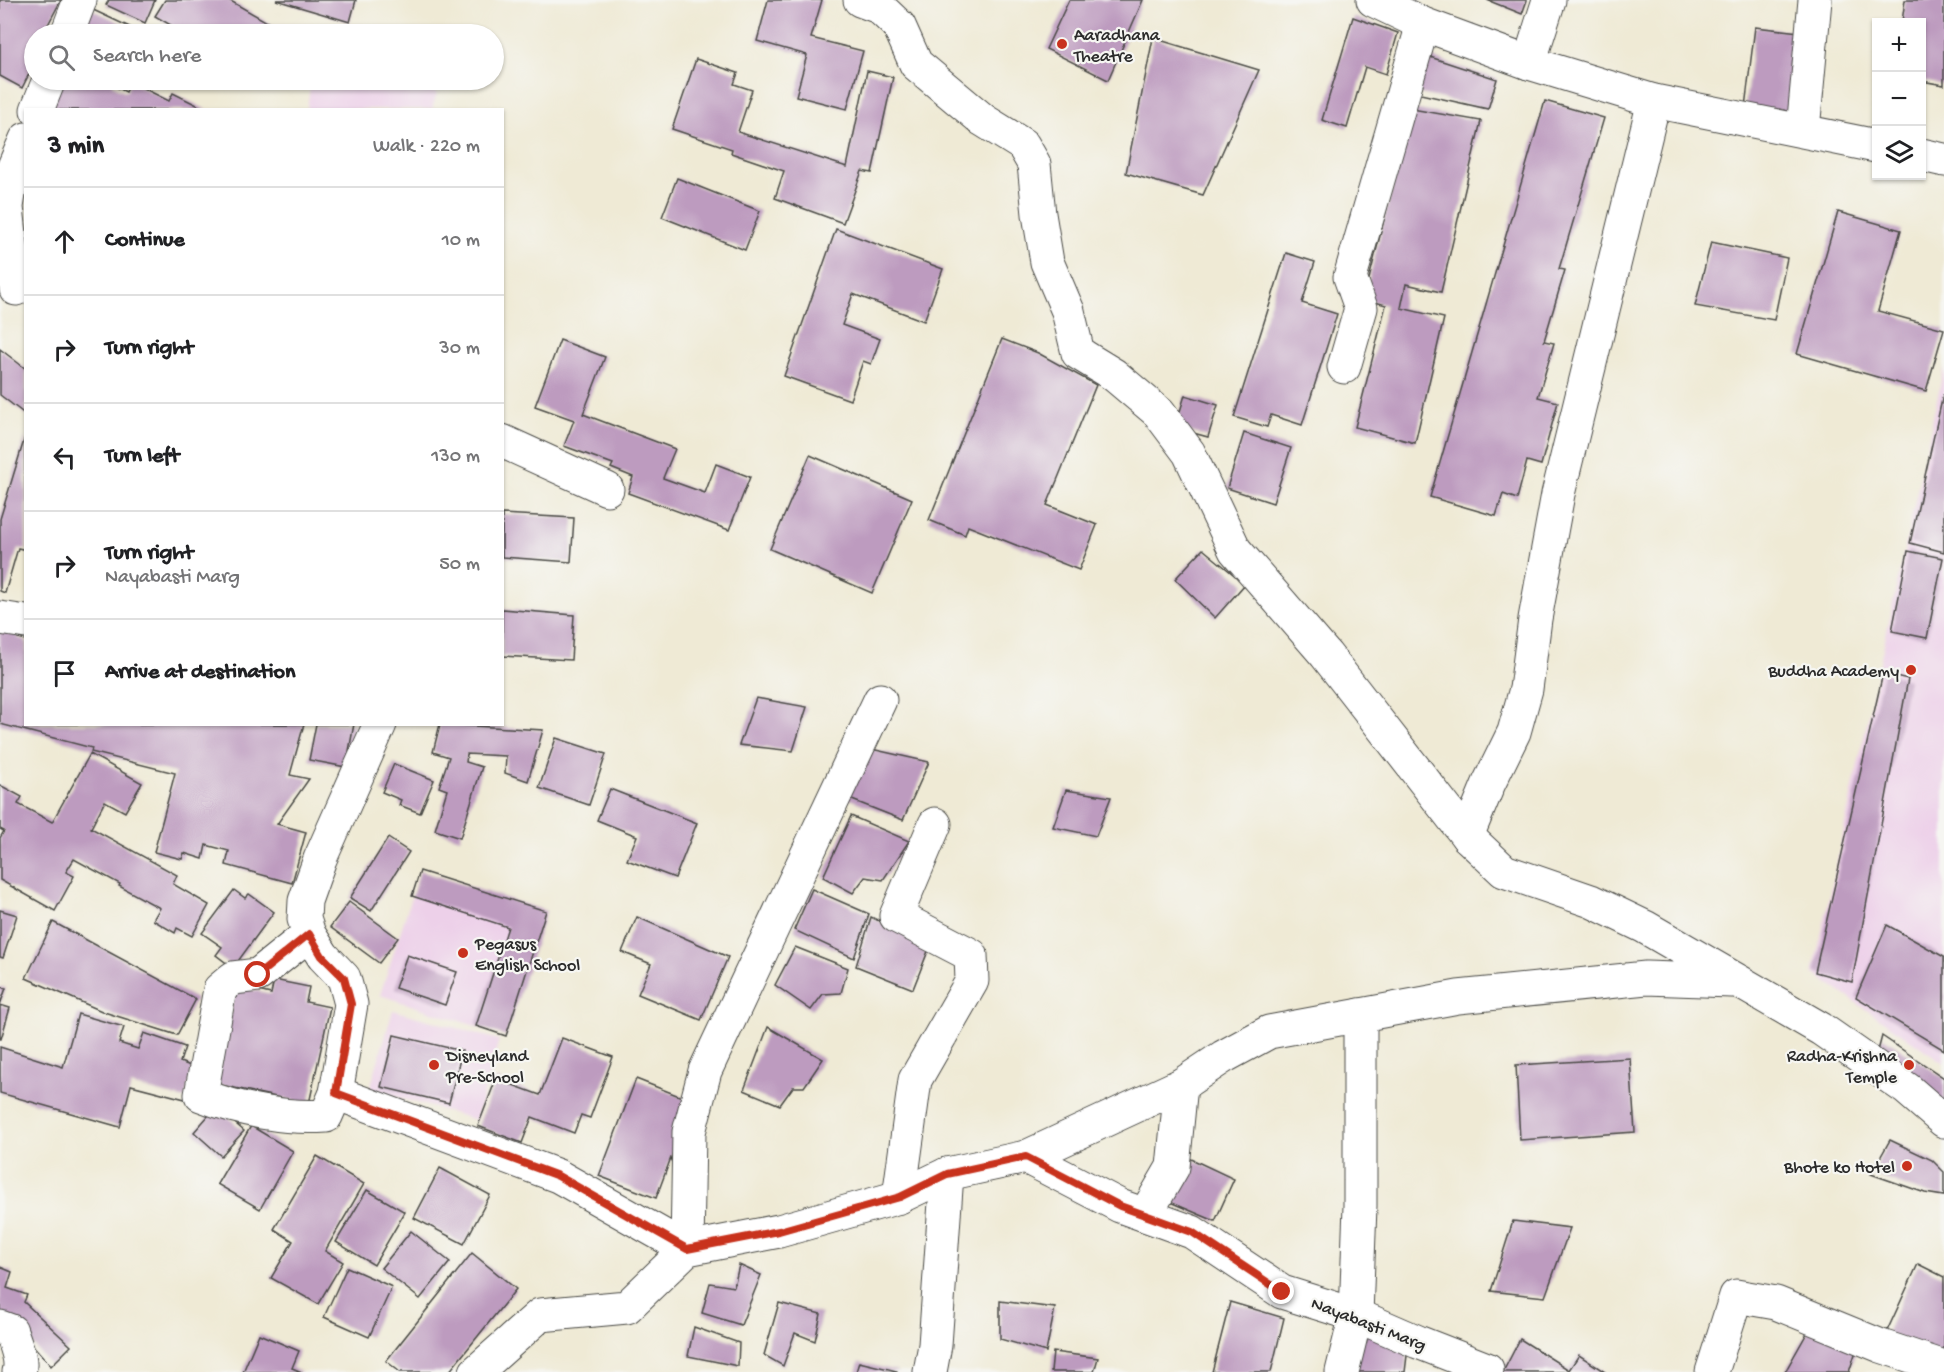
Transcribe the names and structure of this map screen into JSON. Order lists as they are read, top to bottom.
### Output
{
  "streets": {
    "street": ["Nayabasti Marg"]
  },
  "places": [
    "Aaradhana Theatre",
    "Buddha Academy",
    "Pegasus English School",
    "Disneyland Pre-School",
    "Radha-Krishna Temple",
    "Bhote ko Hotel"
  ],
  "page": {
    "map_buttons": ["+", "−"],
    "search": "Search here",
    "heading": ["3 min", "Walk · 220 m"],
    "list": [
      ["Continue", "10 m"],
      ["Turn right", "30 m"],
      ["Turn left", "130 m"],
      ["Turn right", "Nayabasti Marg", "50 m"],
      "Arrive at destination"
    ]
  }
}
